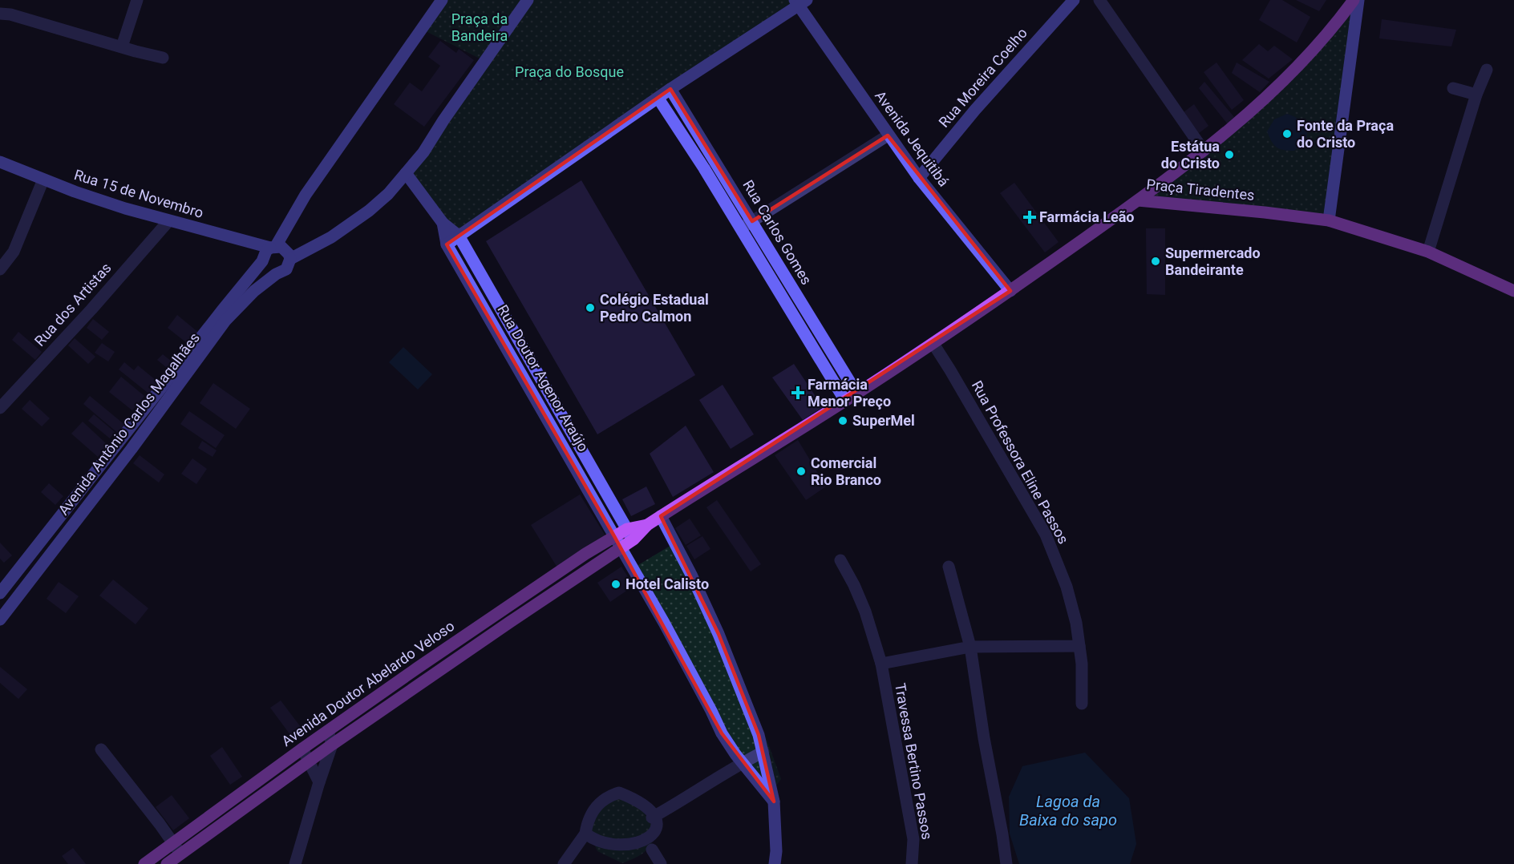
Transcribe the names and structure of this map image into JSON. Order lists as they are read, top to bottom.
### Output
{
  "streets": {
    "main road": ["Praça Tiradentes", "Avenida Doutor Abelardo Veloso"],
    "street": [
      "Rua Moreira Coelho",
      "Avenida Jequitibá",
      "Rua 15 de Novembro",
      "Rua Carlos Gomes",
      "Rua dos Artistas",
      "Rua Doutor Agenor Araújo",
      "Avenida Antônio Carlos Magalhães",
      "Rua Professora Eline Passos",
      "Travessa Bertino Passos"
    ]
  },
  "crossings": [
    ["Rua Moreira Coelho", "Avenida Jequitibá"],
    ["Rua 15 de Novembro", "Rua dos Artistas"],
    ["Rua 15 de Novembro", "Avenida Antônio Carlos Magalhães"],
    ["Rua Doutor Agenor Araújo", "Avenida Antônio Carlos Magalhães"],
    ["Rua Doutor Agenor Araújo", "Avenida Doutor Abelardo Veloso"]
  ],
  "water": ["Lagoa da Baixa do sapo"],
  "parks": ["Praça da Bandeira", "Praça do Bosque"],
  "places": {
    "other": [
      "Fonte da Praça do Cristo",
      "Estátua do Cristo",
      "Supermercado Bandeirante",
      "Colégio Estadual Pedro Calmon",
      "SuperMel",
      "Comercial Rio Branco",
      "Hotel Calisto"
    ],
    "health": ["Farmácia Leão", "Farmácia Menor Preço"]
  }
}
